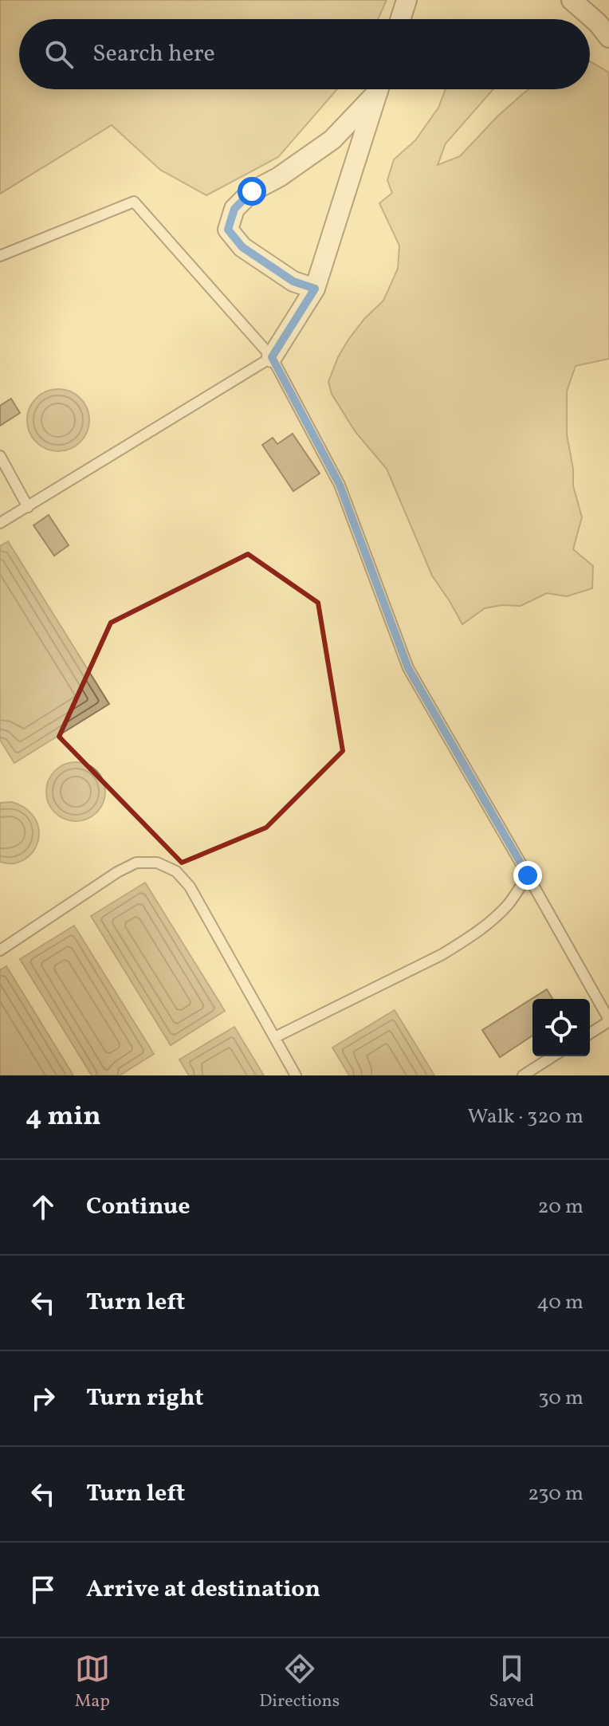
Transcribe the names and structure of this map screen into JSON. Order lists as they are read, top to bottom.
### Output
{
  "page": {
    "search": "Search here",
    "heading": ["4 min", "Walk · 320 m"],
    "list": [
      ["Continue", "20 m"],
      ["Turn left", "40 m"],
      ["Turn right", "30 m"],
      ["Turn left", "230 m"],
      "Arrive at destination"
    ],
    "nav": ["Map", "Directions", "Saved"]
  }
}
